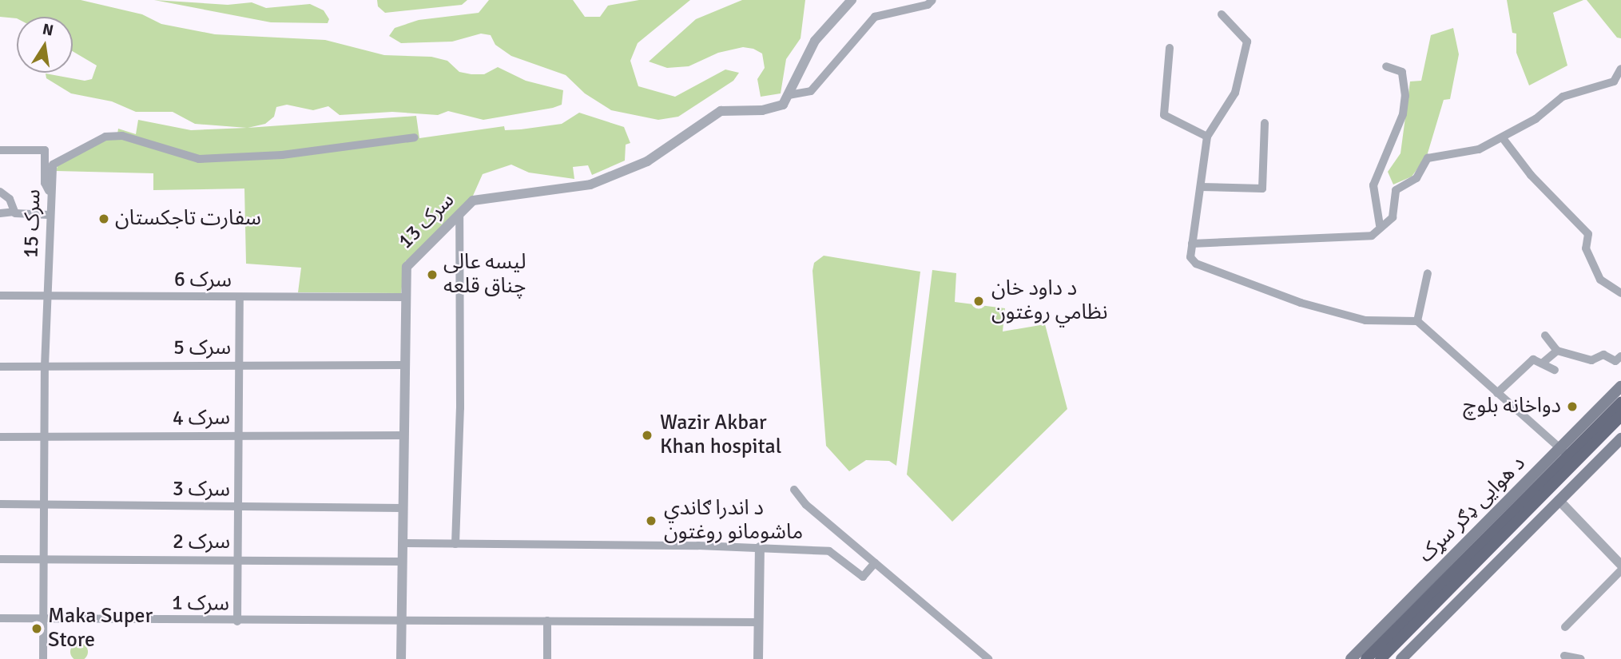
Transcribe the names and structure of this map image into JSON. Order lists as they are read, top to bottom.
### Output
{
  "streets": {
    "main road": ["د هوایی ډګر سړک"],
    "street": [
      "سرک 13",
      "سرک 15",
      "سرک 6",
      "سرک 5",
      "سرک 4",
      "سرک 3",
      "سرک 2",
      "سرک 1"
    ]
  },
  "crossings": [
    ["سرک 13", "سرک 6"],
    ["سرک 13", "سرک 5"],
    ["سرک 13", "سرک 4"],
    ["سرک 13", "سرک 3"],
    ["سرک 13", "سرک 2"],
    ["سرک 13", "سرک 1"],
    ["سرک 15", "سرک 6"],
    ["سرک 15", "سرک 5"],
    ["سرک 15", "سرک 4"],
    ["سرک 15", "سرک 3"],
    ["سرک 15", "سرک 2"],
    ["سرک 15", "سرک 1"]
  ],
  "places": [
    "سفارت تاجکستان",
    "لیسه عالی چناق قلعه",
    "د داود خان نظامي روغتون",
    "دواخانه بلوچ",
    "Wazir Akbar Khan hospital",
    "د اندرا ګاندي ماشومانو روغتون",
    "Maka Super Store"
  ],
  "north": "top"
}
